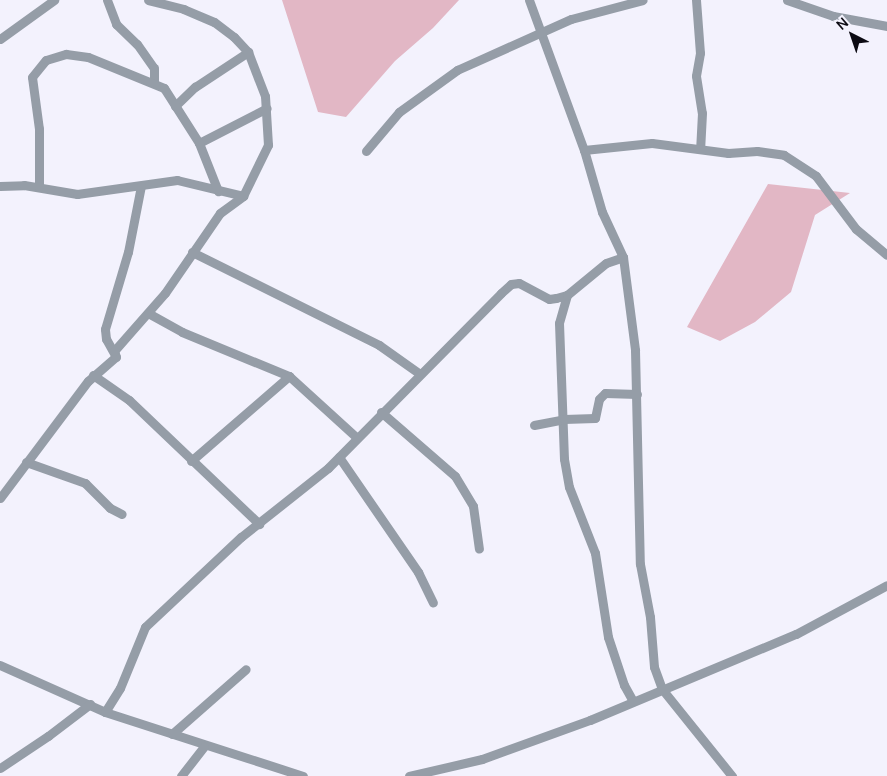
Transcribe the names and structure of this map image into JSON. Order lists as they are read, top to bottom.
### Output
{
  "north": "top left"
}
